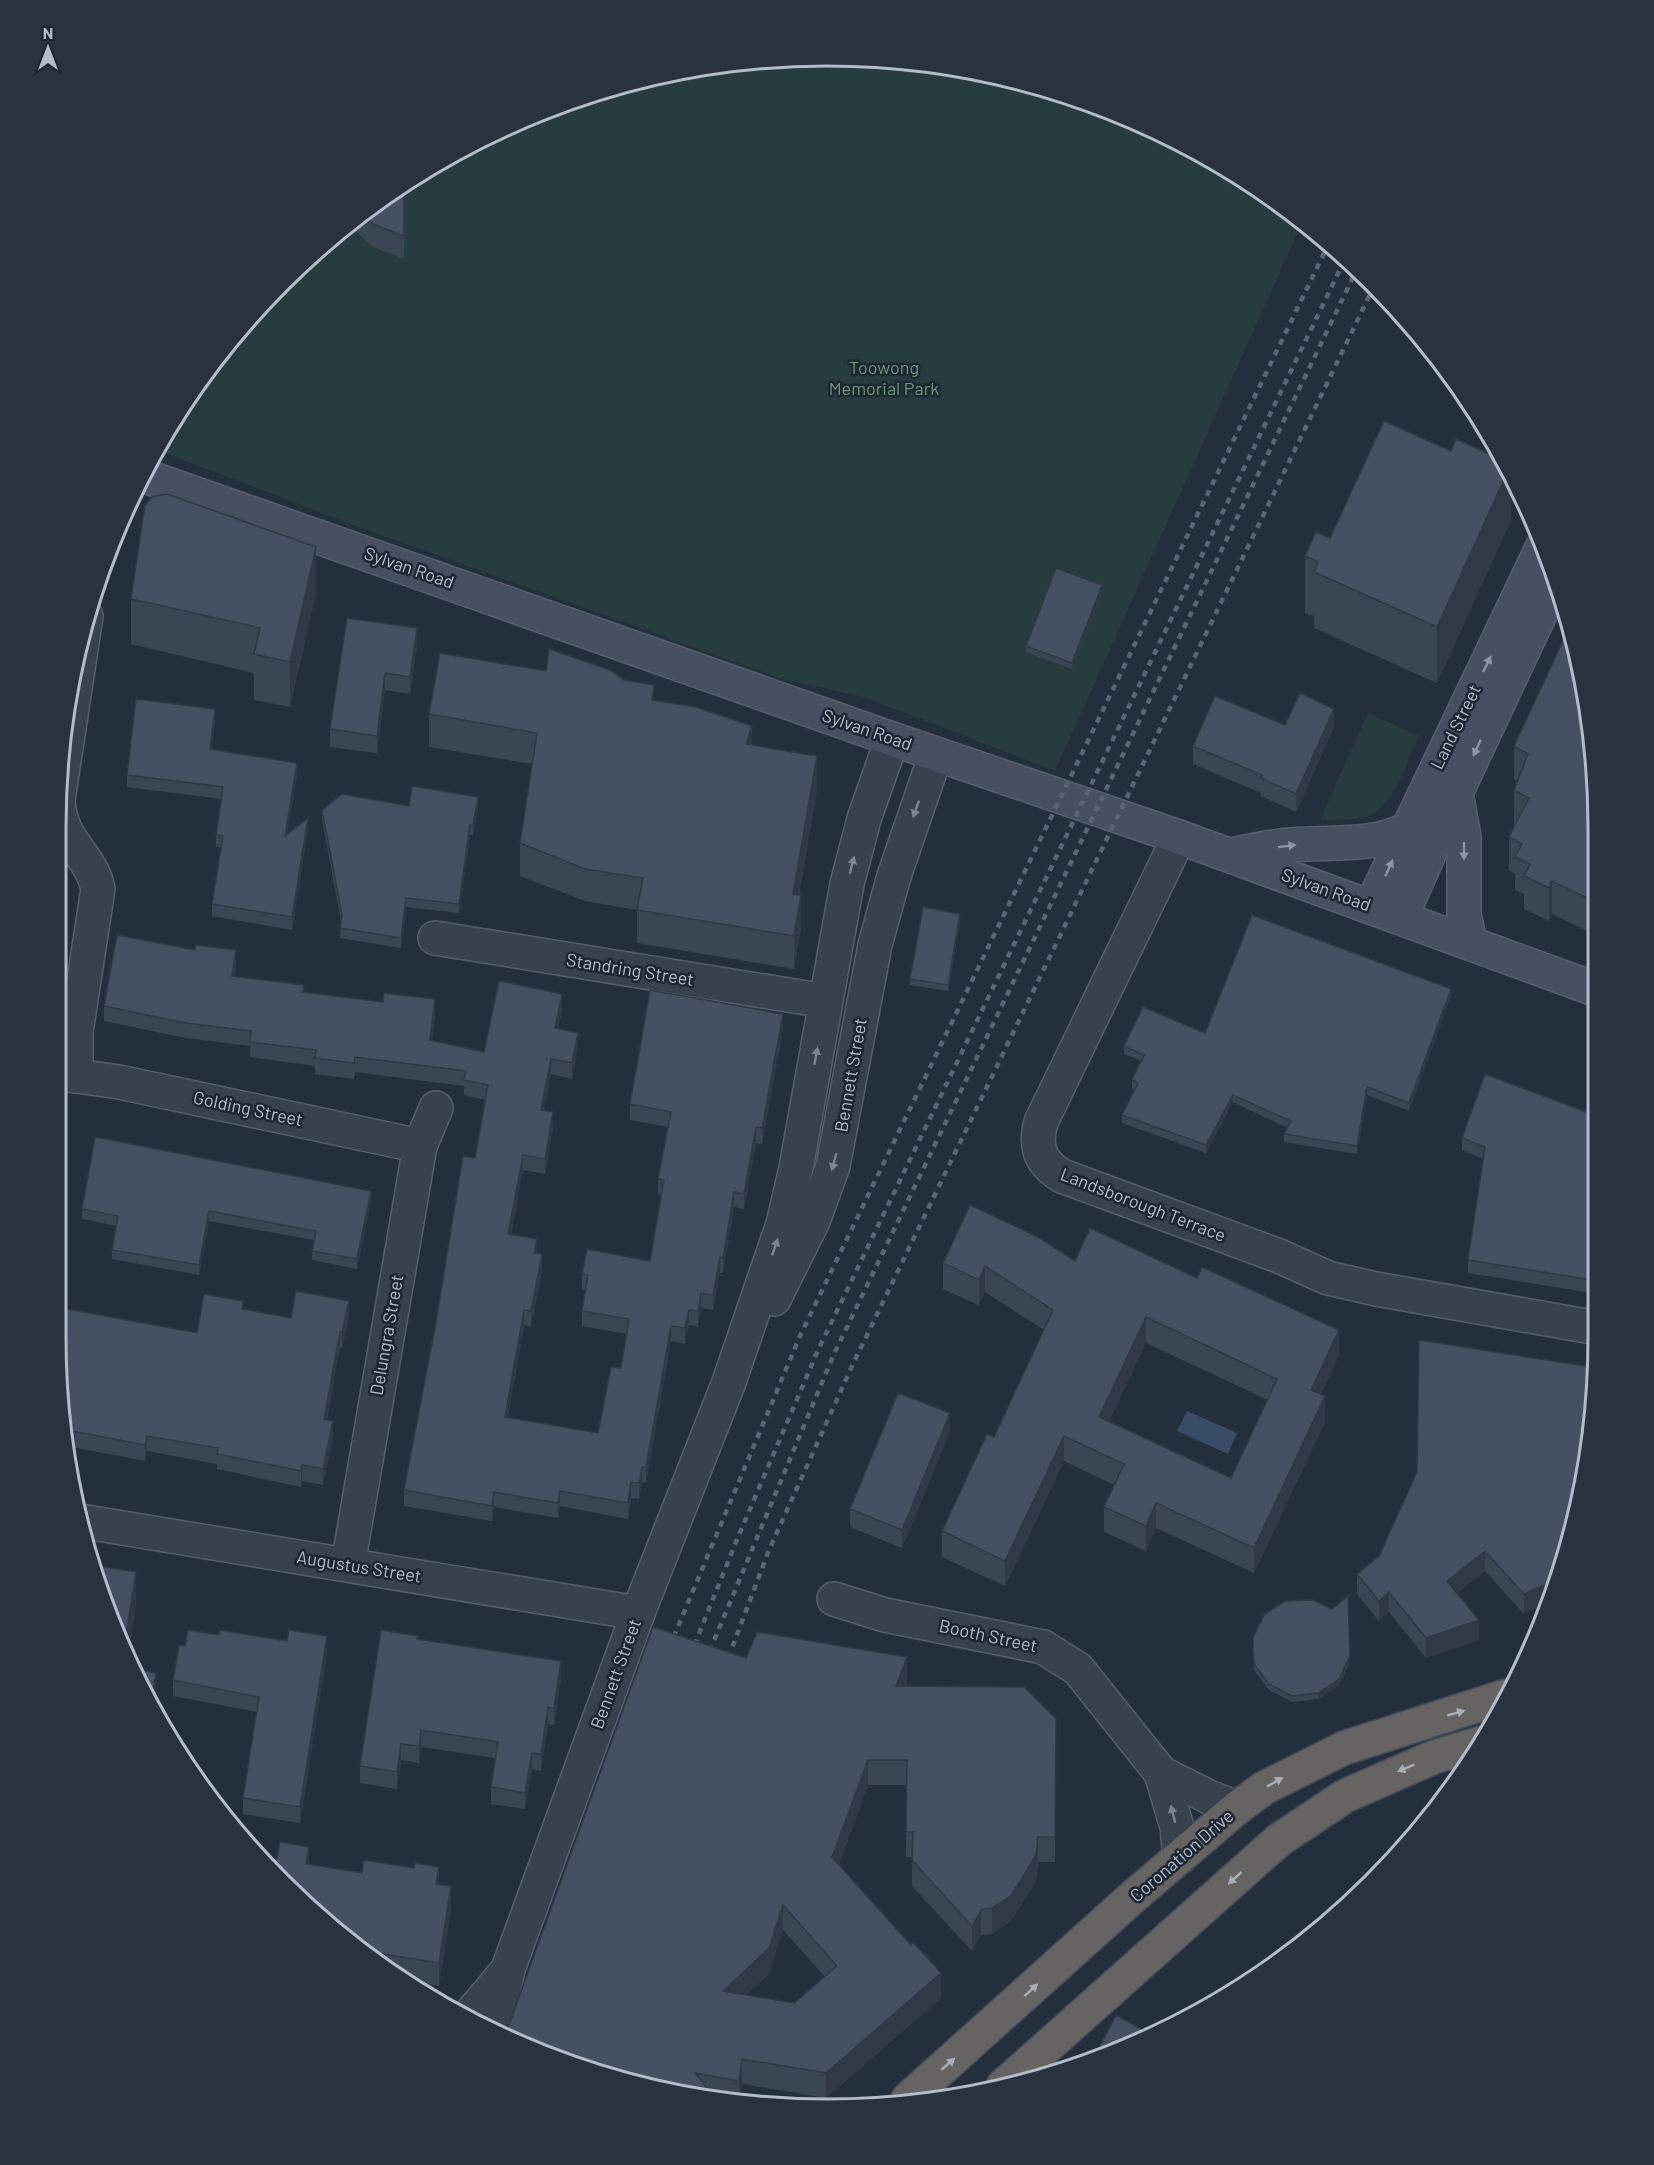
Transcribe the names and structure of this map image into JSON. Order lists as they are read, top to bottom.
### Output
{
  "streets": {
    "highway": ["Coronation Drive"],
    "main road": ["Sylvan Road", "Land Street"],
    "street": [
      "Standring Street",
      "Bennett Street",
      "Golding Street",
      "Landsborough Terrace",
      "Delungra Street",
      "Augustus Street",
      "Booth Street"
    ]
  },
  "crossings": [
    ["Sylvan Road", "Land Street"],
    ["Sylvan Road", "Bennett Street"],
    ["Sylvan Road", "Landsborough Terrace"],
    ["Standring Street", "Bennett Street"],
    ["Bennett Street", "Augustus Street"],
    ["Golding Street", "Delungra Street"],
    ["Delungra Street", "Augustus Street"],
    ["Booth Street", "Coronation Drive"]
  ],
  "parks": ["Toowong Memorial Park"],
  "north": "top"
}
